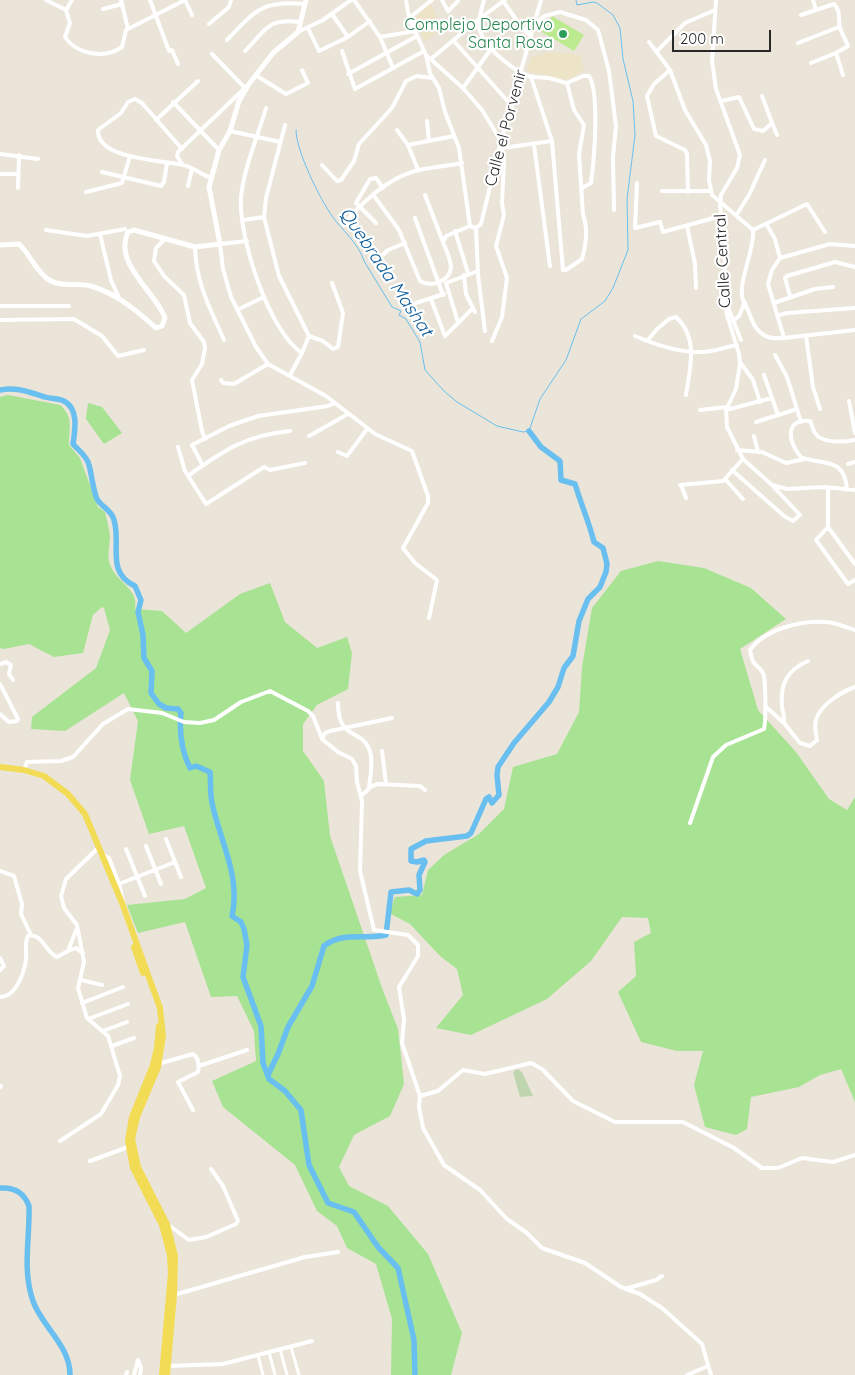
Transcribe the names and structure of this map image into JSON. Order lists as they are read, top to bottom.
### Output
{
  "streets": {
    "street": ["Calle el Porvenir", "Calle Central"]
  },
  "water": ["Quebrada Mashat"],
  "places": ["Complejo Deportivo Santa Rosa"],
  "scale_bar": "200 m"
}
